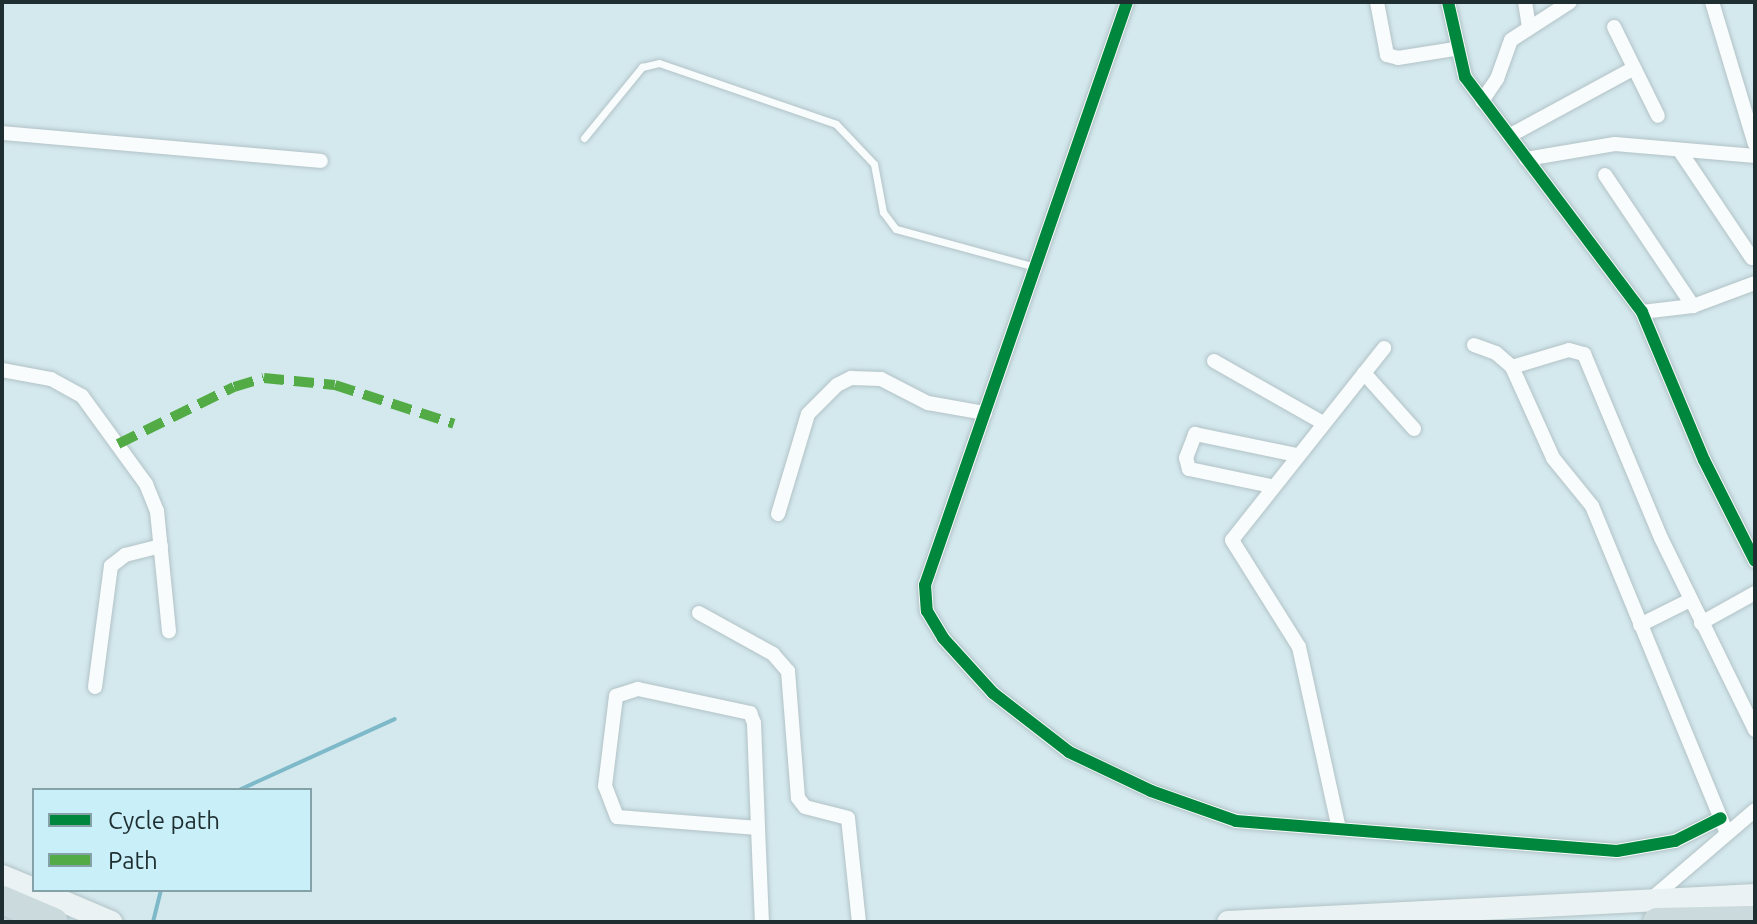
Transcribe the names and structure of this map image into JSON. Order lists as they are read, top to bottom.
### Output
{
  "legend": ["Cycle path", "Path"]
}
